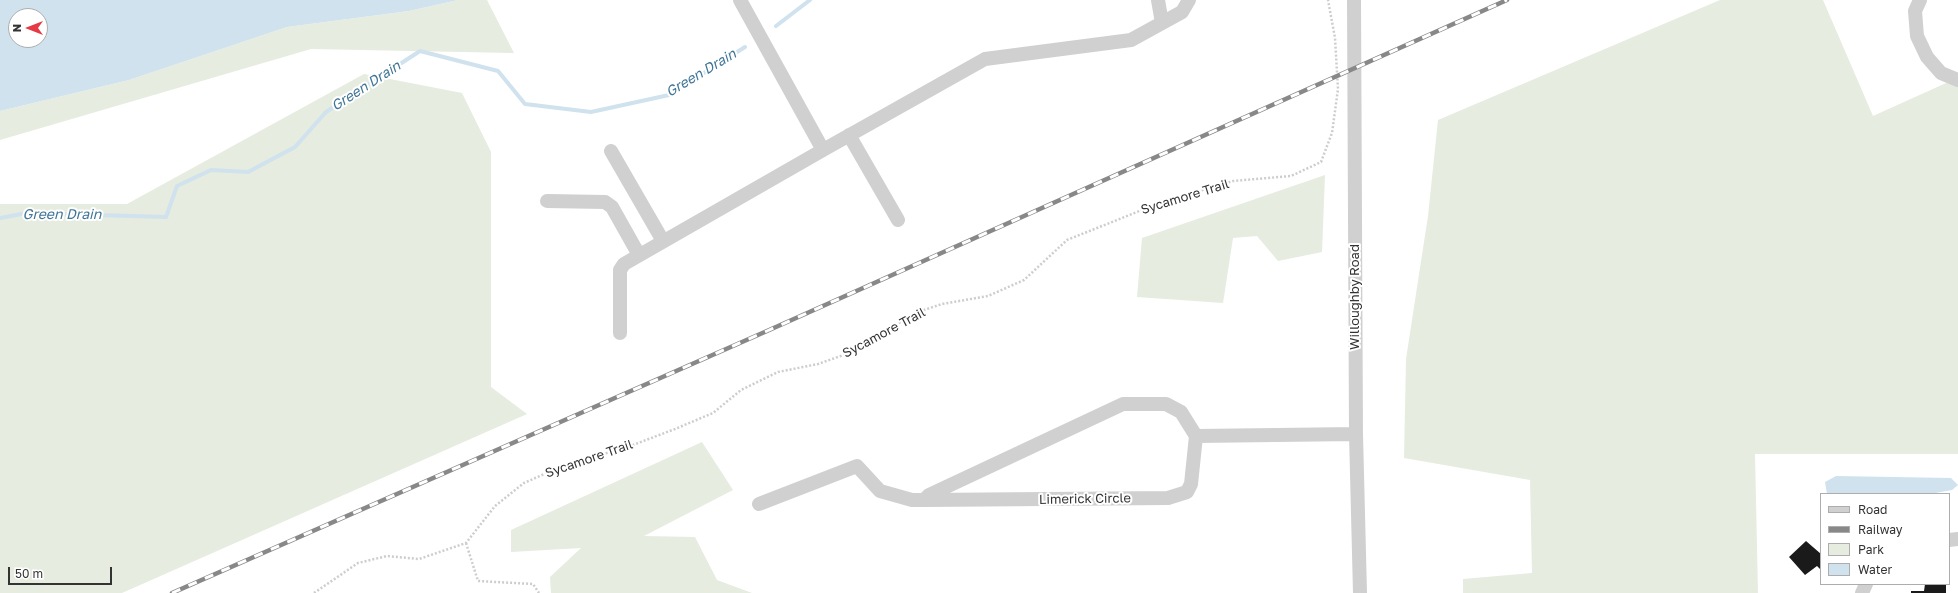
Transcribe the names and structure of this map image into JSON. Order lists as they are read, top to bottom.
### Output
{
  "streets": {
    "street": ["Willoughby Road", "Limerick Circle"],
    "path": ["Sycamore Trail"]
  },
  "water": ["Green Drain"],
  "legend": [
    "Road",
    "Railway",
    "Park",
    "Water"
  ],
  "scale_bar": "50 m",
  "north": "left"
}
